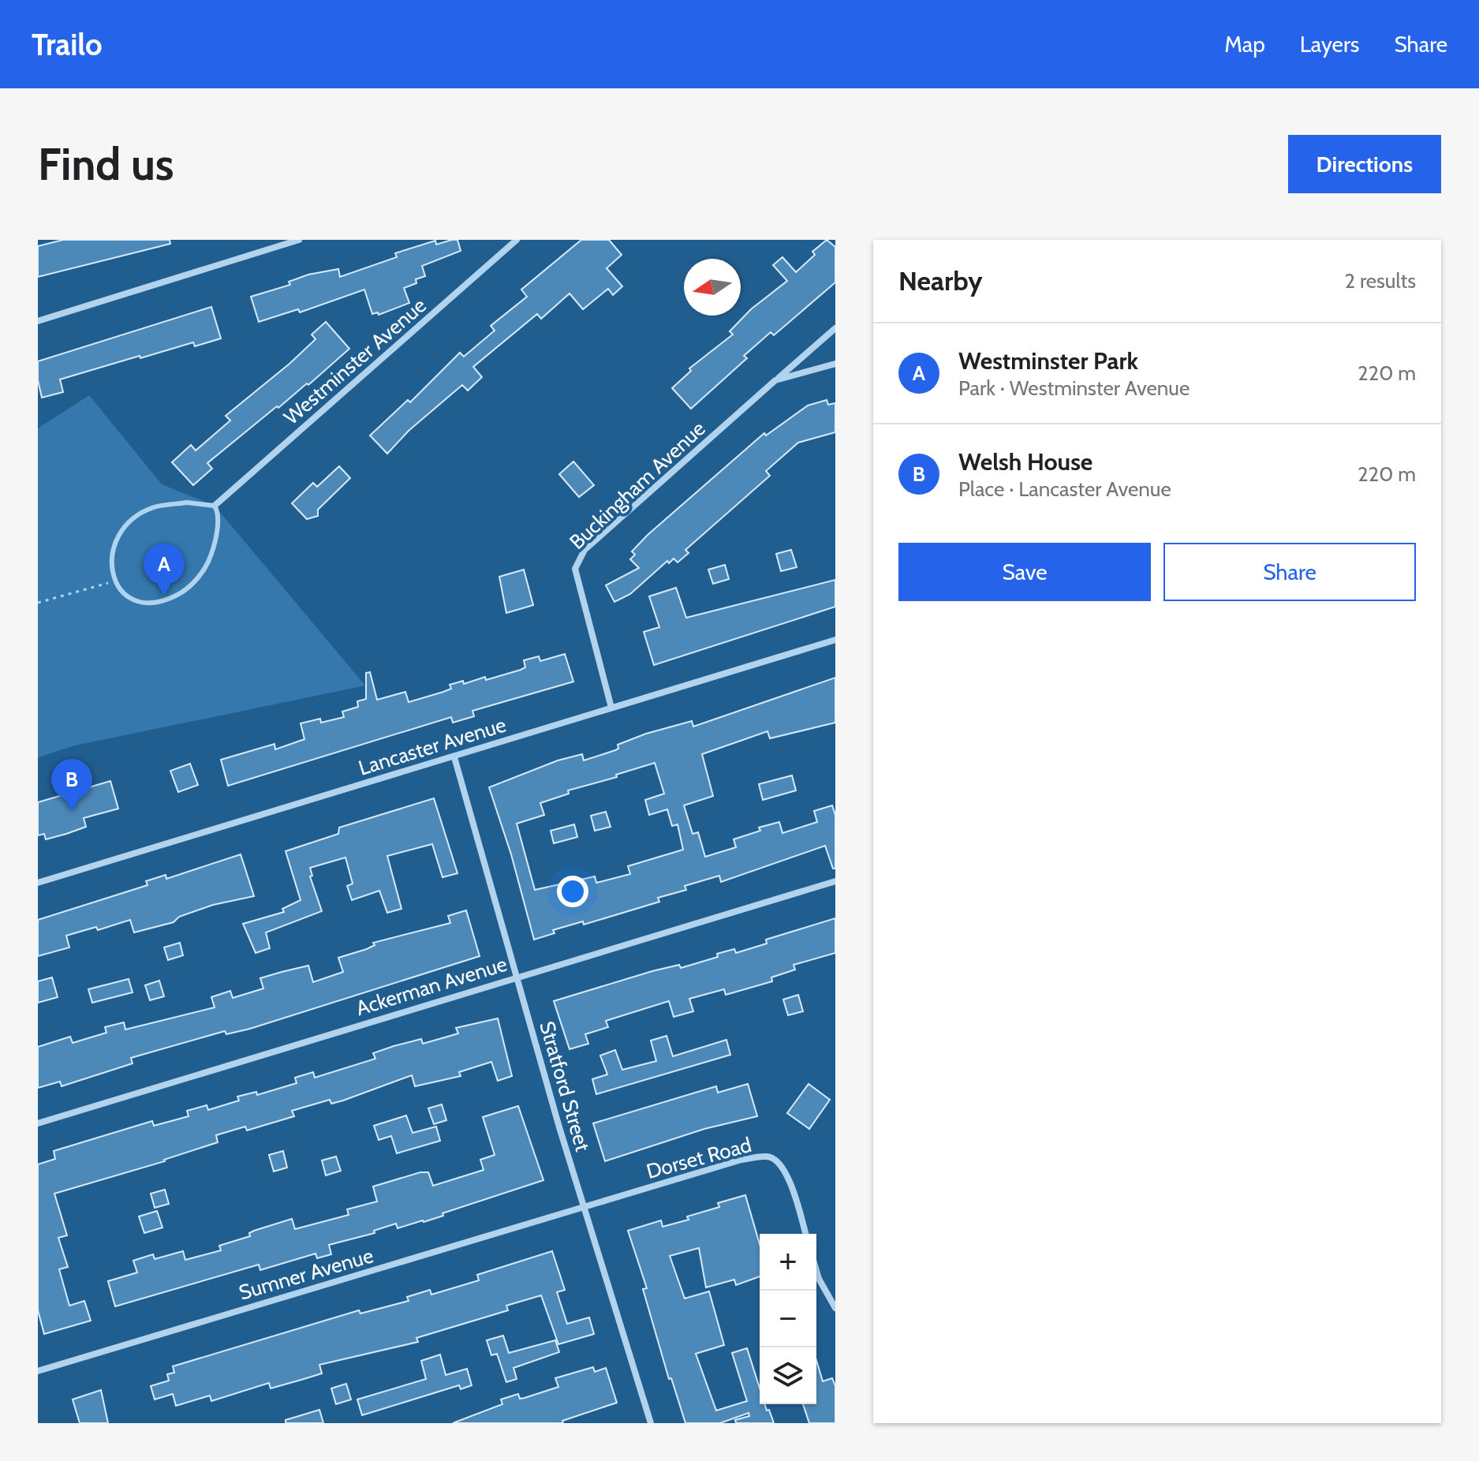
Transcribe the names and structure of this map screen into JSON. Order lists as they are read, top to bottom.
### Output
{
  "streets": {
    "street": [
      "Westminster Avenue",
      "Buckingham Avenue",
      "Lancaster Avenue",
      "Ackerman Avenue",
      "Stratford Street",
      "Dorset Road",
      "Sumner Avenue"
    ]
  },
  "crossings": [
    ["Buckingham Avenue", "Lancaster Avenue"],
    ["Lancaster Avenue", "Stratford Street"],
    ["Ackerman Avenue", "Stratford Street"],
    ["Stratford Street", "Dorset Road"],
    ["Stratford Street", "Sumner Avenue"],
    ["Dorset Road", "Sumner Avenue"]
  ],
  "north": "left",
  "page": {
    "header": "Trailo",
    "nav": ["Map", "Layers", "Share"],
    "buttons": [
      "Directions",
      ["Save", "Share"]
    ],
    "title": "Find us",
    "heading": ["Nearby", "2 results"],
    "list": [
      {
        "mark": "A",
        "name": "Westminster Park",
        "note": "Park · Westminster Avenue",
        "value": "220 m"
      },
      {
        "mark": "B",
        "name": "Welsh House",
        "note": "Place · Lancaster Avenue",
        "value": "220 m"
      }
    ],
    "pins": ["A", "B"],
    "map_buttons": ["+", "−"]
  }
}
